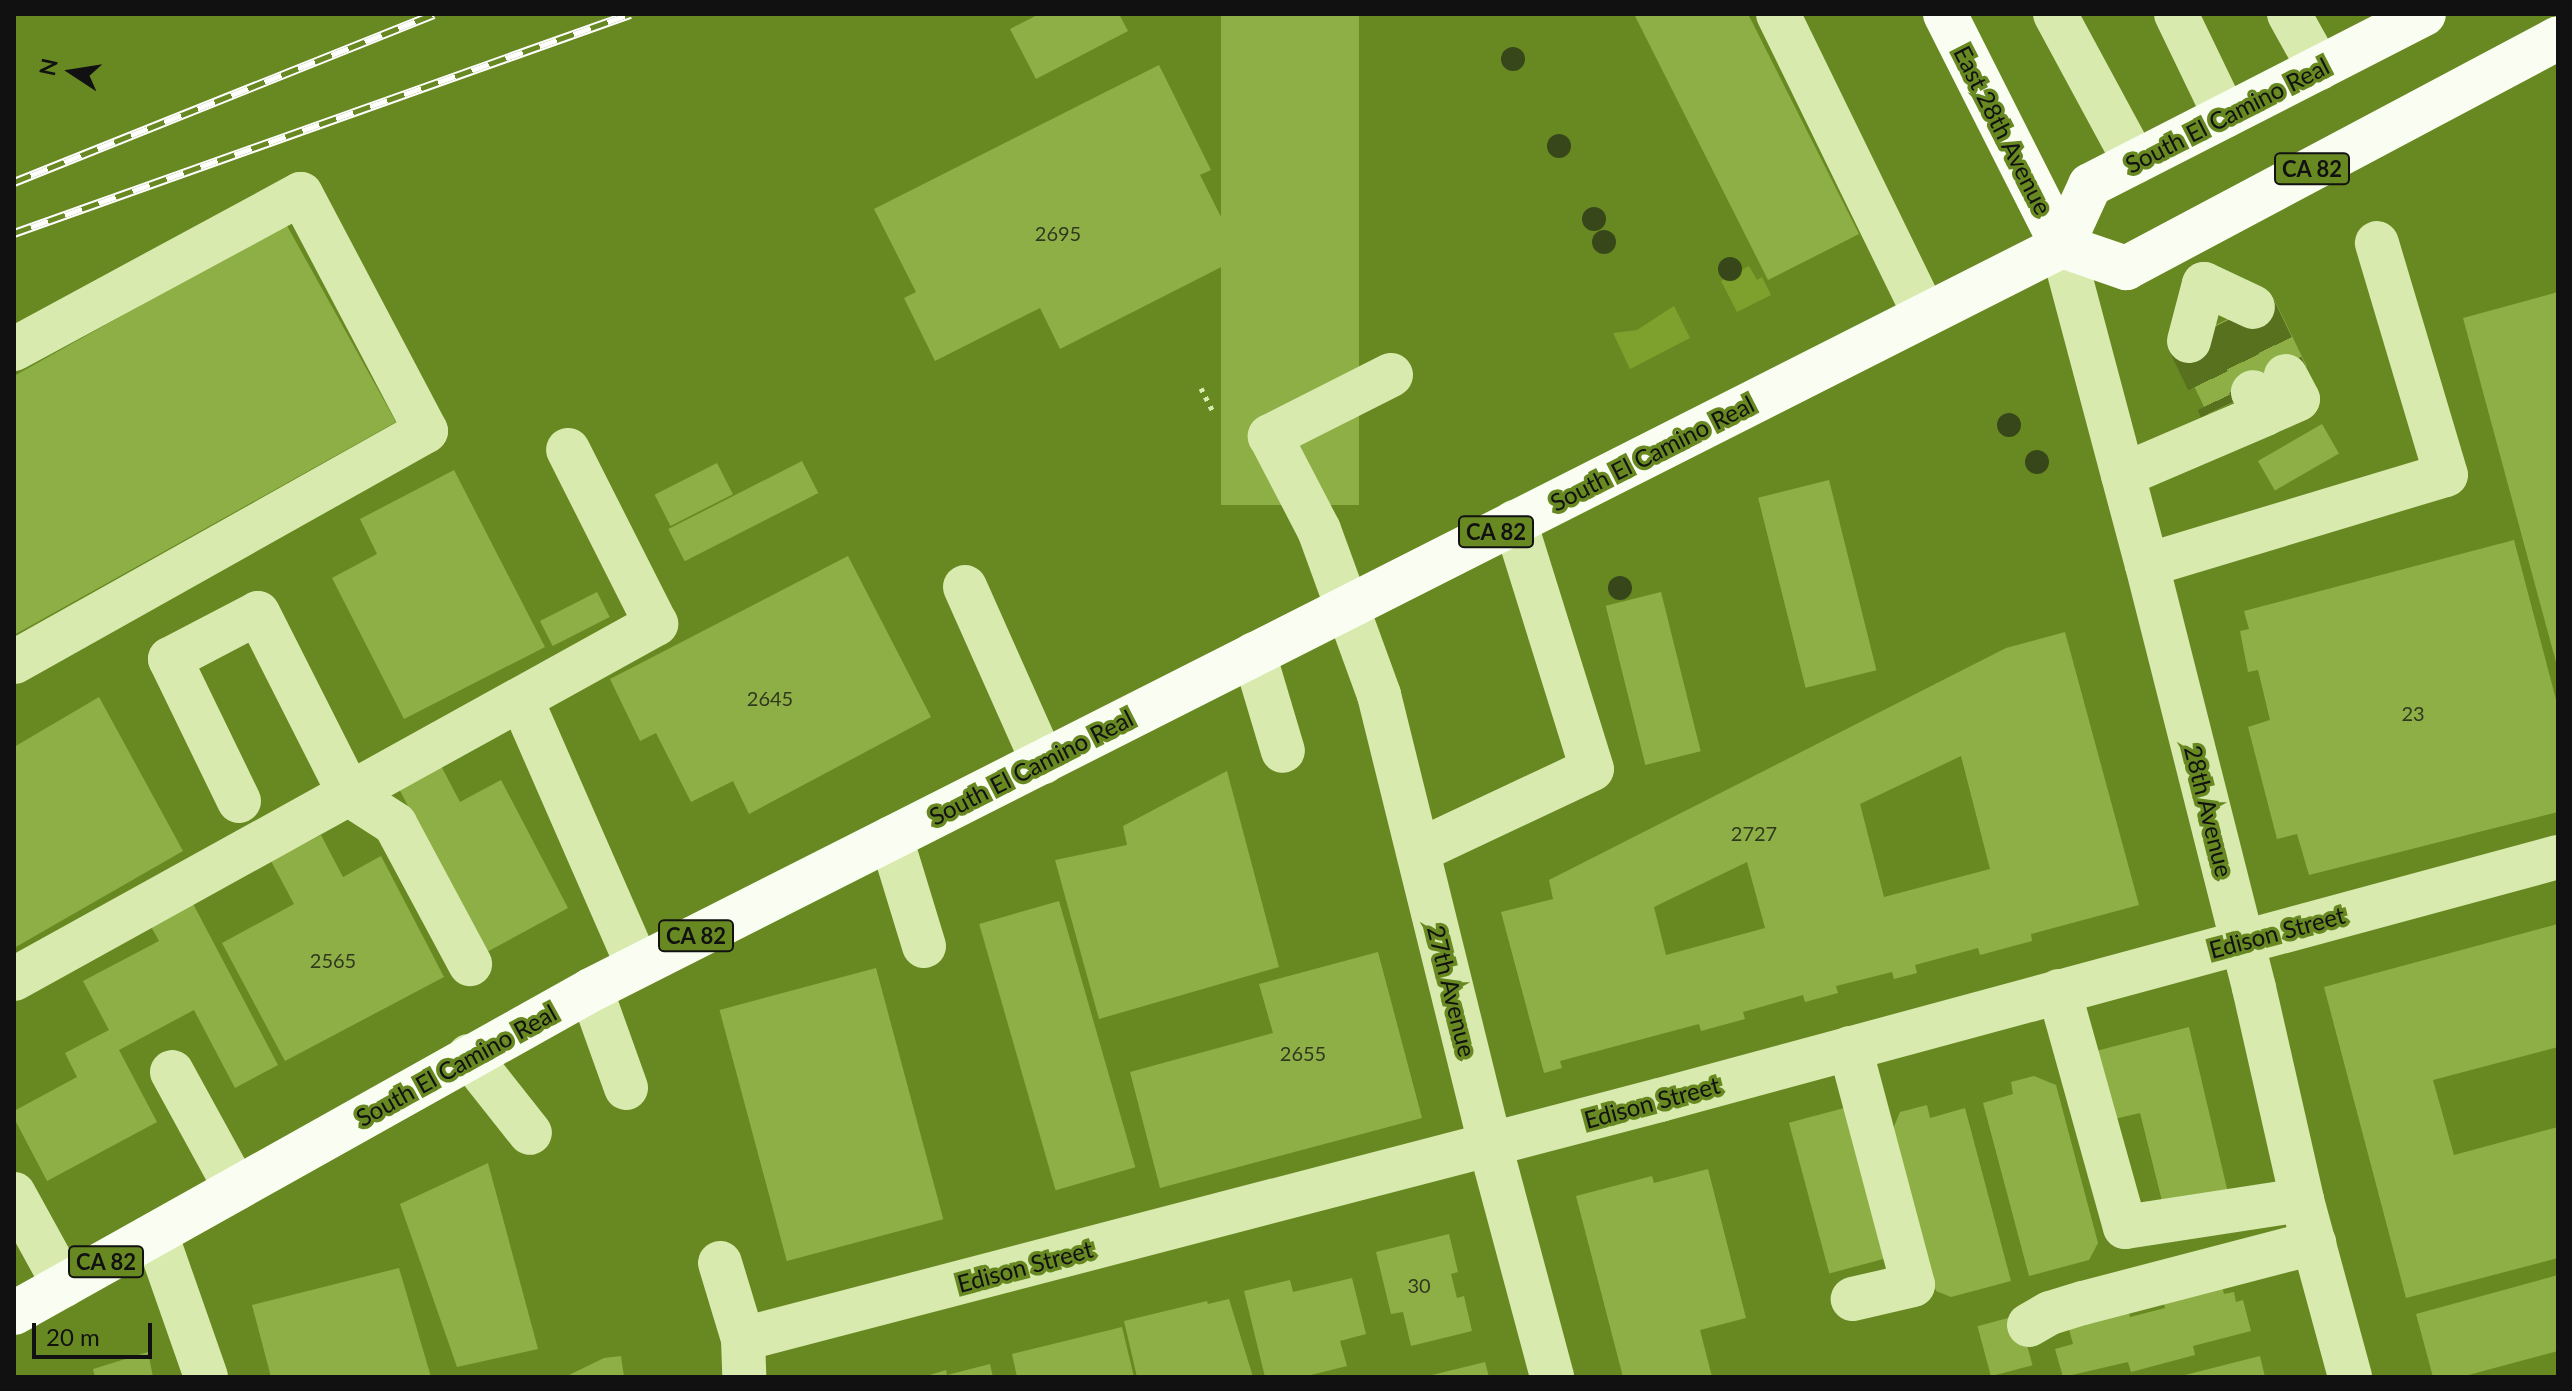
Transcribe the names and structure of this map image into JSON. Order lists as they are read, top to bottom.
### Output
{
  "streets": {
    "main road": ["South El Camino Real", "East 28th Avenue", "CA 82"],
    "street": ["28th Avenue", "Edison Street", "27th Avenue"]
  },
  "crossings": [
    ["South El Camino Real", "East 28th Avenue"],
    ["South El Camino Real", "CA 82"],
    ["South El Camino Real", "28th Avenue"],
    ["South El Camino Real", "27th Avenue"],
    ["East 28th Avenue", "CA 82"],
    ["East 28th Avenue", "28th Avenue"],
    ["CA 82", "28th Avenue"],
    ["28th Avenue", "Edison Street"],
    ["Edison Street", "27th Avenue"]
  ],
  "house_numbers": [
    "2695",
    "2645",
    "23",
    "2727",
    "2565",
    "2655",
    "30"
  ],
  "scale_bar": "20 m",
  "north": "left"
}
